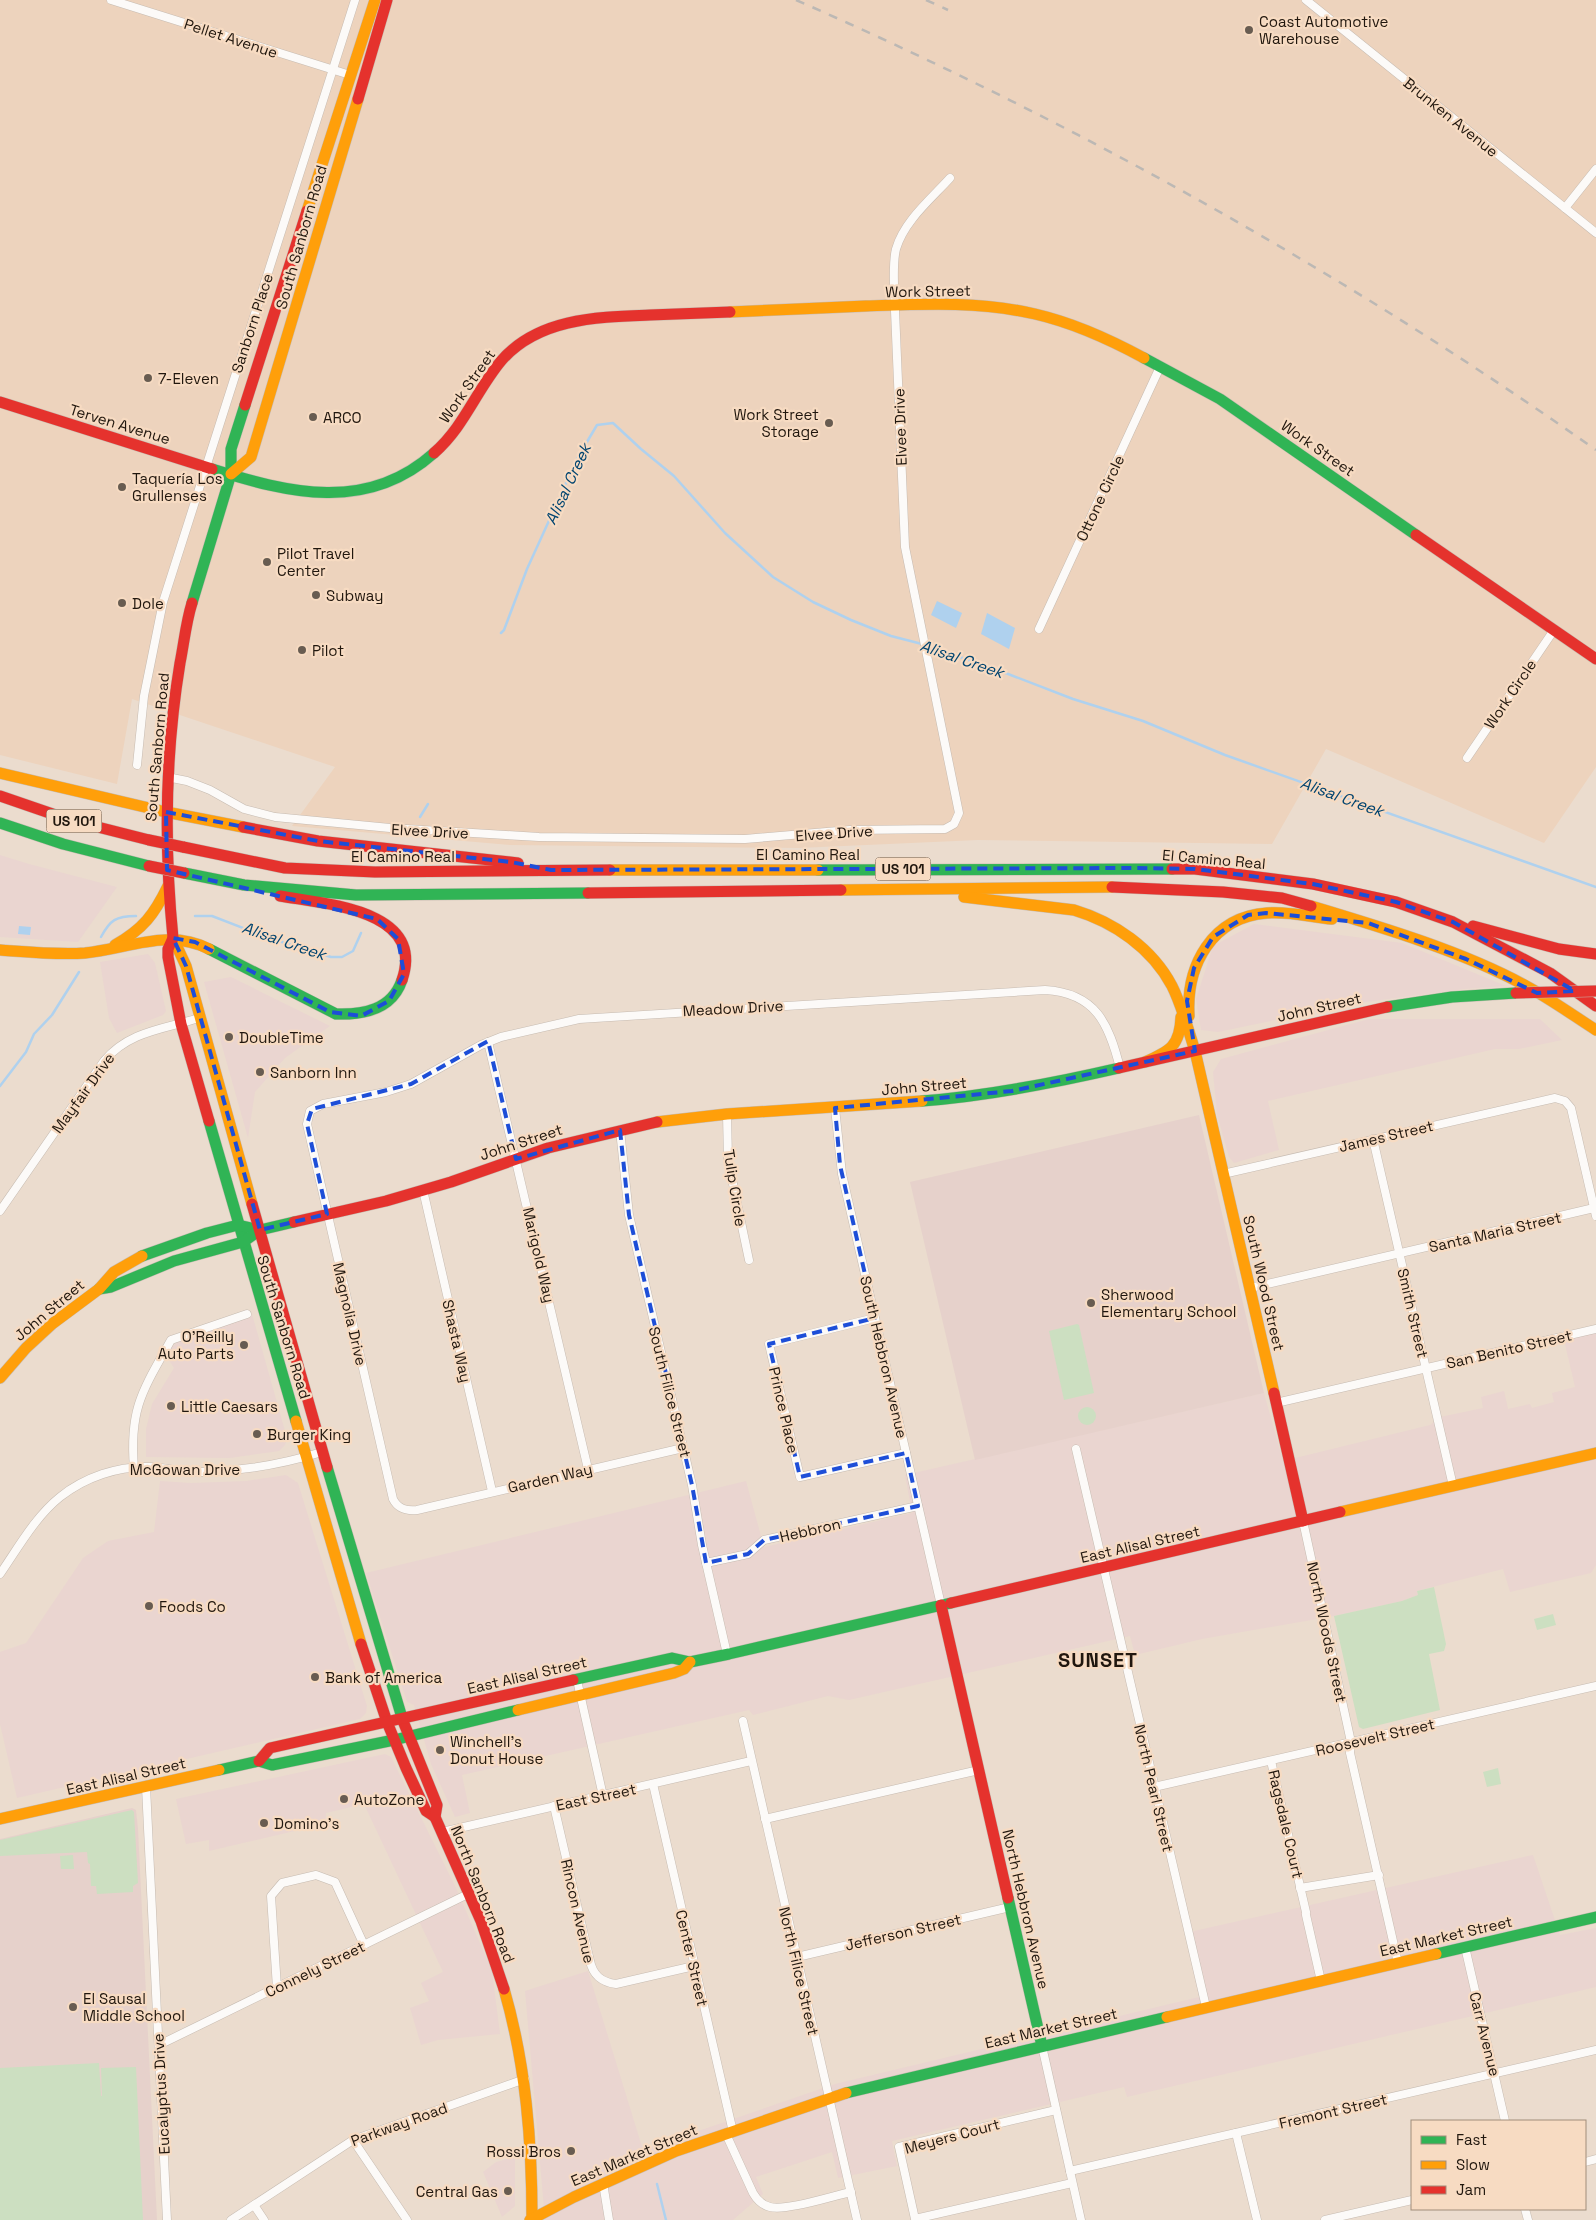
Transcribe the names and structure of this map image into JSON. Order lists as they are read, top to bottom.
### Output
{
  "streets": {
    "main road": [
      "South Sanborn Road",
      "Work Street",
      "Terven Avenue",
      "US 101",
      "El Camino Real",
      "John Street",
      "South Wood Street",
      "East Alisal Street",
      "North Sanborn Road",
      "North Hebbron Avenue",
      "East Market Street"
    ],
    "street": [
      "Pellet Avenue",
      "Brunken Avenue",
      "Sanborn Place",
      "Elvee Drive",
      "Ottone Circle",
      "Work Circle",
      "Meadow Drive",
      "Mayfair Drive",
      "James Street",
      "Tulip Circle",
      "Santa Maria Street",
      "Marigold Way",
      "Smith Street",
      "Magnolia Drive",
      "Shasta Way",
      "San Benito Street",
      "South Hebbron Avenue",
      "South Filice Street",
      "Prince Place",
      "McGowan Drive",
      "Garden Way",
      "Hebbron",
      "North Woods Street",
      "Roosevelt Street",
      "North Pearl Street",
      "East Street",
      "Ragsdale Court",
      "Rincon Avenue",
      "Jefferson Street",
      "Center Street",
      "Connely Street",
      "North Filice Street",
      "Carr Avenue",
      "Eucalyptus Drive",
      "Fremont Street",
      "Parkway Road",
      "Meyers Court"
    ]
  },
  "crossings": [
    ["Pellet Avenue", "South Sanborn Road"],
    ["Pellet Avenue", "Sanborn Place"],
    ["South Sanborn Road", "Work Street"],
    ["South Sanborn Road", "Terven Avenue"],
    ["South Sanborn Road", "Elvee Drive"],
    ["South Sanborn Road", "John Street"],
    ["South Sanborn Road", "Mayfair Drive"],
    ["South Sanborn Road", "McGowan Drive"],
    ["South Sanborn Road", "East Alisal Street"],
    ["South Sanborn Road", "North Sanborn Road"],
    ["Work Street", "Terven Avenue"],
    ["Work Street", "Elvee Drive"],
    ["Work Street", "Ottone Circle"],
    ["Work Street", "Work Circle"],
    ["Sanborn Place", "Terven Avenue"],
    ["John Street", "Meadow Drive"],
    ["John Street", "Tulip Circle"],
    ["John Street", "Marigold Way"],
    ["John Street", "South Wood Street"],
    ["John Street", "Magnolia Drive"],
    ["John Street", "Shasta Way"],
    ["John Street", "South Hebbron Avenue"],
    ["John Street", "South Filice Street"],
    ["Meadow Drive", "Marigold Way"],
    ["Meadow Drive", "Magnolia Drive"],
    ["James Street", "Santa Maria Street"],
    ["James Street", "South Wood Street"],
    ["James Street", "Smith Street"],
    ["Santa Maria Street", "South Wood Street"],
    ["Santa Maria Street", "Smith Street"],
    ["Marigold Way", "Garden Way"],
    ["South Wood Street", "San Benito Street"],
    ["South Wood Street", "East Alisal Street"],
    ["South Wood Street", "North Woods Street"],
    ["Smith Street", "San Benito Street"],
    ["Smith Street", "East Alisal Street"],
    ["Magnolia Drive", "Garden Way"],
    ["Shasta Way", "Garden Way"],
    ["South Hebbron Avenue", "Prince Place"],
    ["South Hebbron Avenue", "Hebbron"],
    ["South Hebbron Avenue", "East Alisal Street"],
    ["South Hebbron Avenue", "North Hebbron Avenue"],
    ["South Filice Street", "Garden Way"],
    ["South Filice Street", "Hebbron"],
    ["South Filice Street", "East Alisal Street"],
    ["East Alisal Street", "North Woods Street"],
    ["East Alisal Street", "North Pearl Street"],
    ["East Alisal Street", "North Sanborn Road"],
    ["East Alisal Street", "North Hebbron Avenue"],
    ["East Alisal Street", "Eucalyptus Drive"],
    ["North Woods Street", "Roosevelt Street"],
    ["Roosevelt Street", "North Pearl Street"],
    ["Roosevelt Street", "Ragsdale Court"],
    ["North Pearl Street", "East Market Street"],
    ["East Street", "North Sanborn Road"],
    ["East Street", "Rincon Avenue"],
    ["East Street", "Center Street"],
    ["East Street", "North Filice Street"],
    ["Ragsdale Court", "East Market Street"],
    ["North Sanborn Road", "East Market Street"],
    ["North Sanborn Road", "Connely Street"],
    ["North Sanborn Road", "Parkway Road"],
    ["North Hebbron Avenue", "Jefferson Street"],
    ["North Hebbron Avenue", "East Market Street"],
    ["North Hebbron Avenue", "Fremont Street"],
    ["North Hebbron Avenue", "Meyers Court"],
    ["Rincon Avenue", "Center Street"],
    ["Jefferson Street", "North Filice Street"],
    ["East Market Street", "Center Street"],
    ["East Market Street", "North Filice Street"],
    ["East Market Street", "Carr Avenue"],
    ["Center Street", "North Filice Street"],
    ["Connely Street", "Eucalyptus Drive"],
    ["Carr Avenue", "Fremont Street"]
  ],
  "districts": ["SUNSET"],
  "water": ["Alisal Creek"],
  "places": [
    "Coast Automotive Warehouse",
    "7-Eleven",
    "ARCO",
    "Work Street Storage",
    "Taquería Los Grullenses",
    "Pilot Travel Center",
    "Subway",
    "Dole",
    "Pilot",
    "DoubleTime",
    "Sanborn Inn",
    "Sherwood Elementary School",
    "O'Reilly Auto Parts",
    "Little Caesars",
    "Burger King",
    "Foods Co",
    "Bank of America",
    "Winchell's Donut House",
    "AutoZone",
    "Domino's",
    "El Sausal Middle School",
    "Rossi Bros",
    "Central Gas"
  ],
  "legend": ["Fast", "Slow", "Jam"]
}
